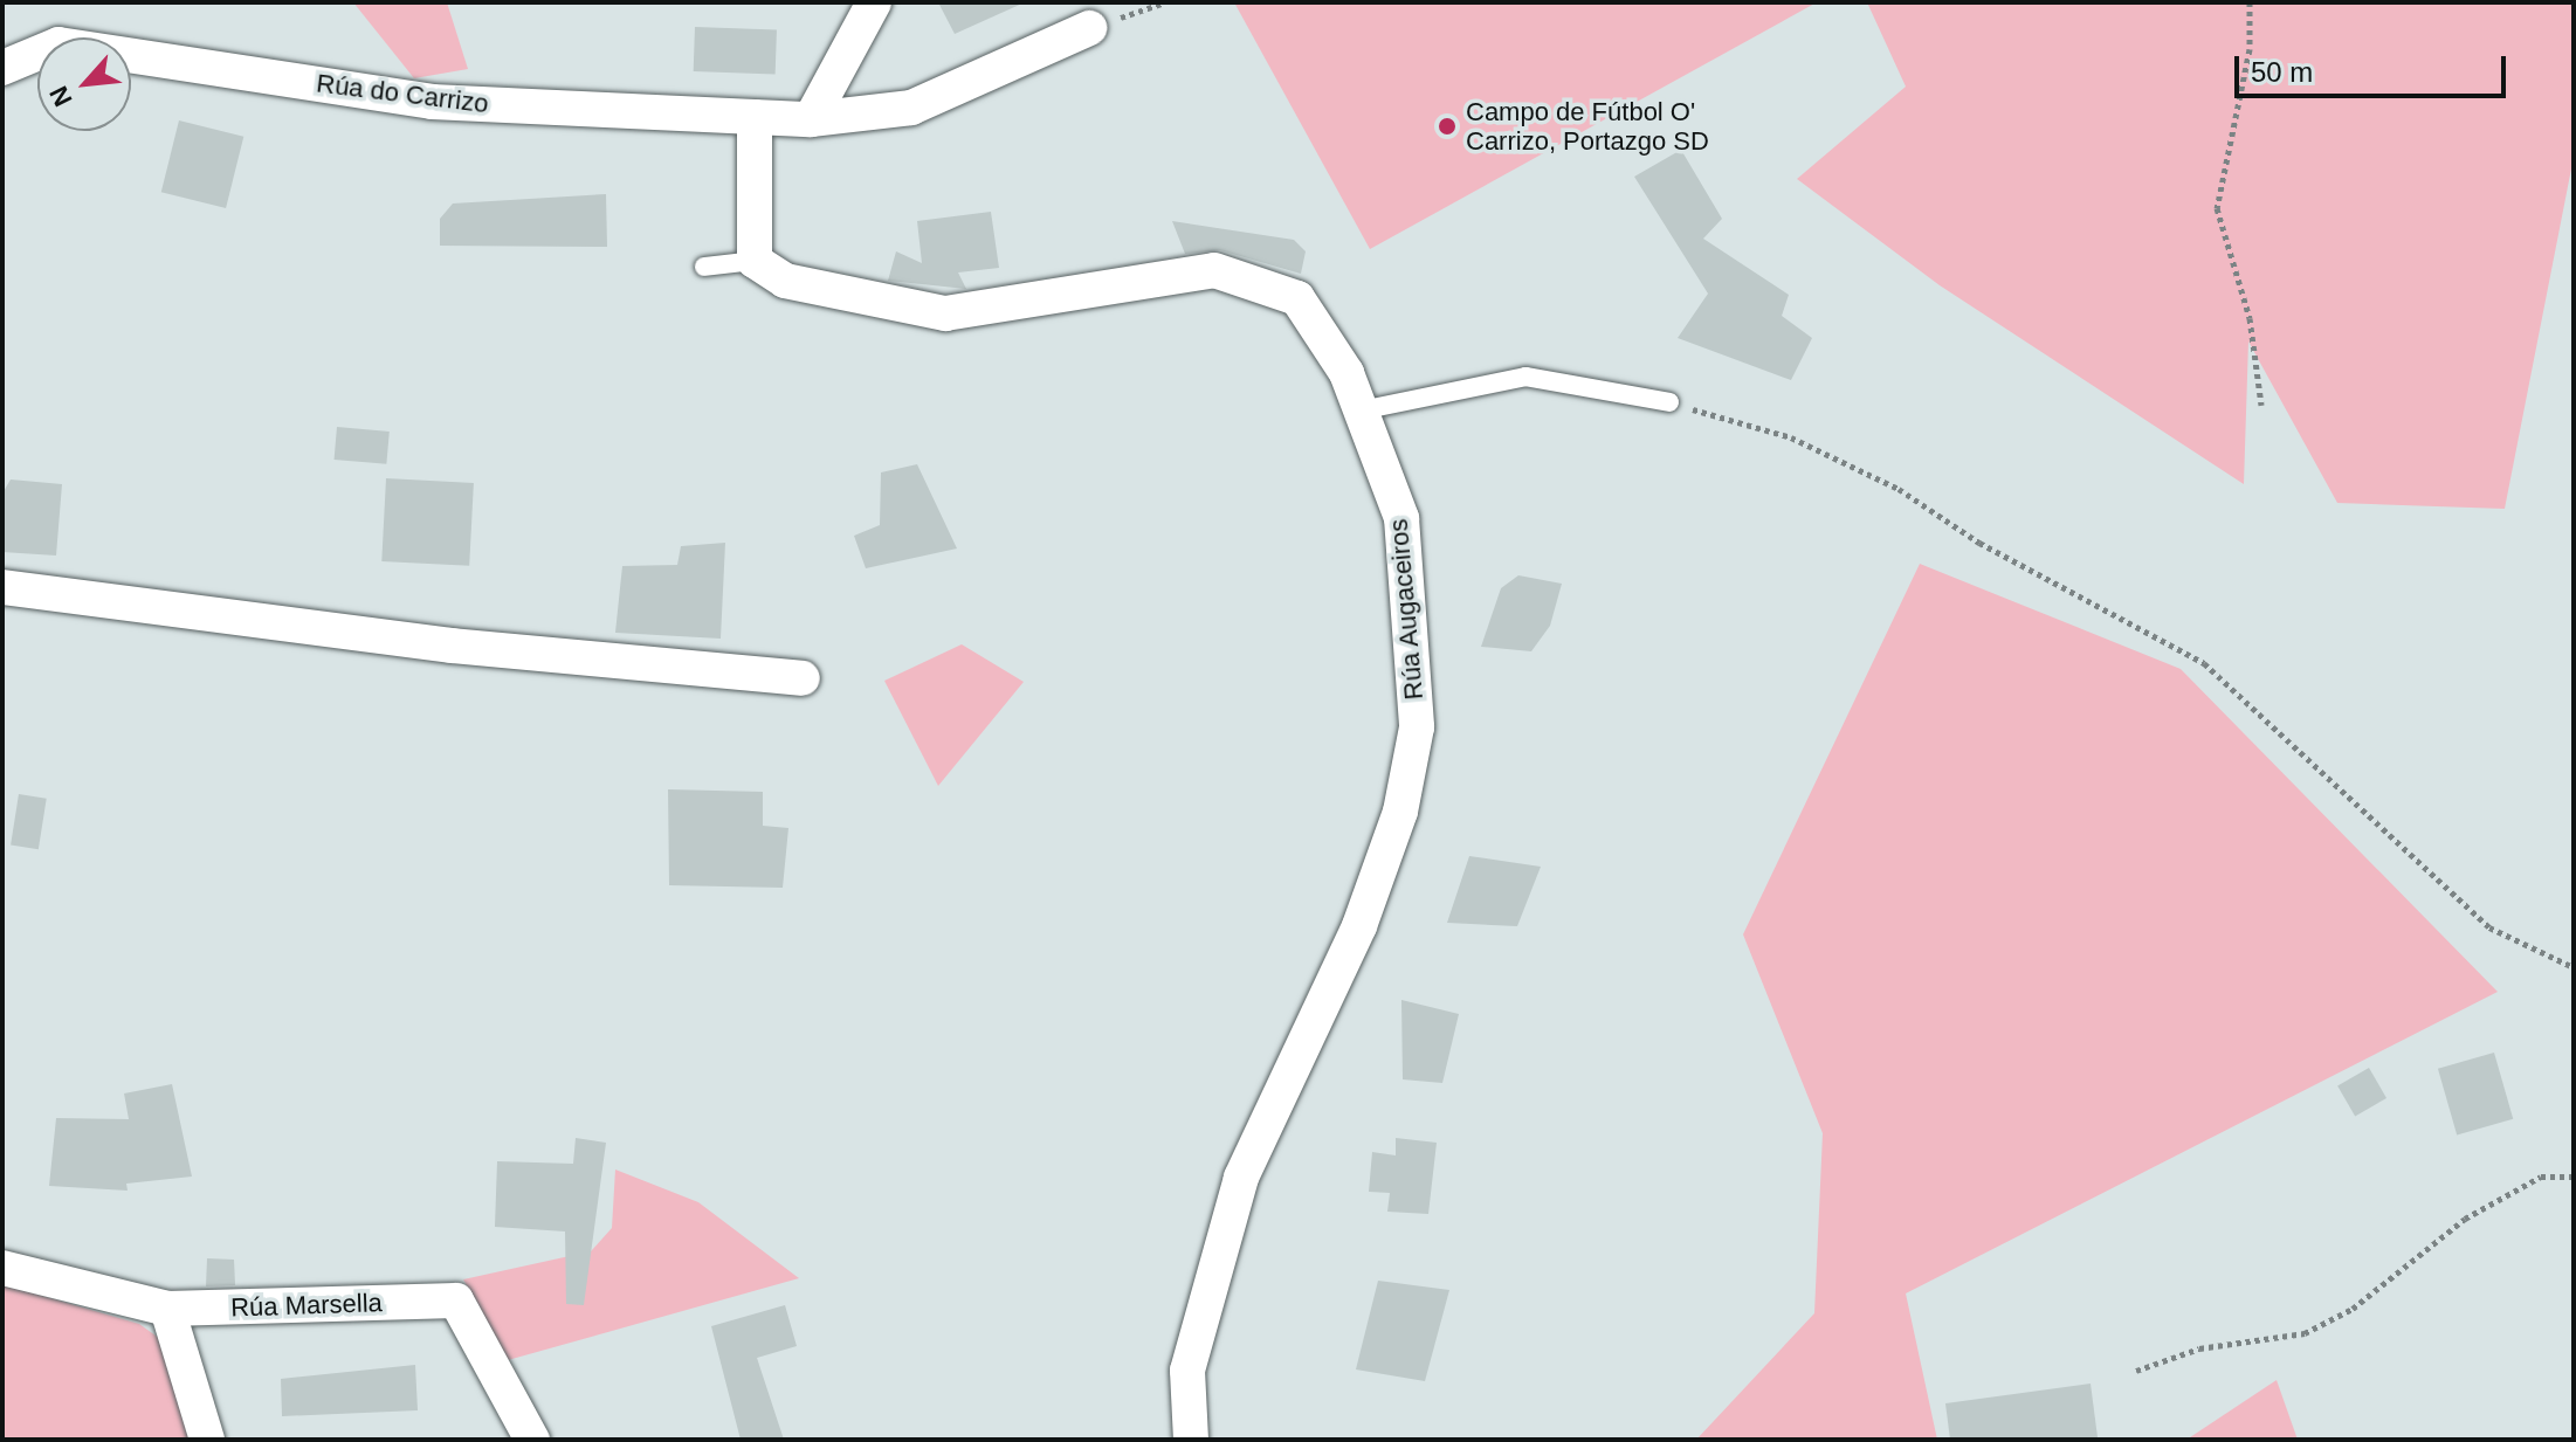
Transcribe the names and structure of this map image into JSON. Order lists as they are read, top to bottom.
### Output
{
  "streets": {
    "street": ["Rúa do Carrizo", "Rúa Augaceiros", "Rúa Marsella"]
  },
  "places": ["Campo de Fútbol O' Carrizo, Portazgo SD"],
  "scale_bar": "50 m",
  "north": "bottom left"
}
